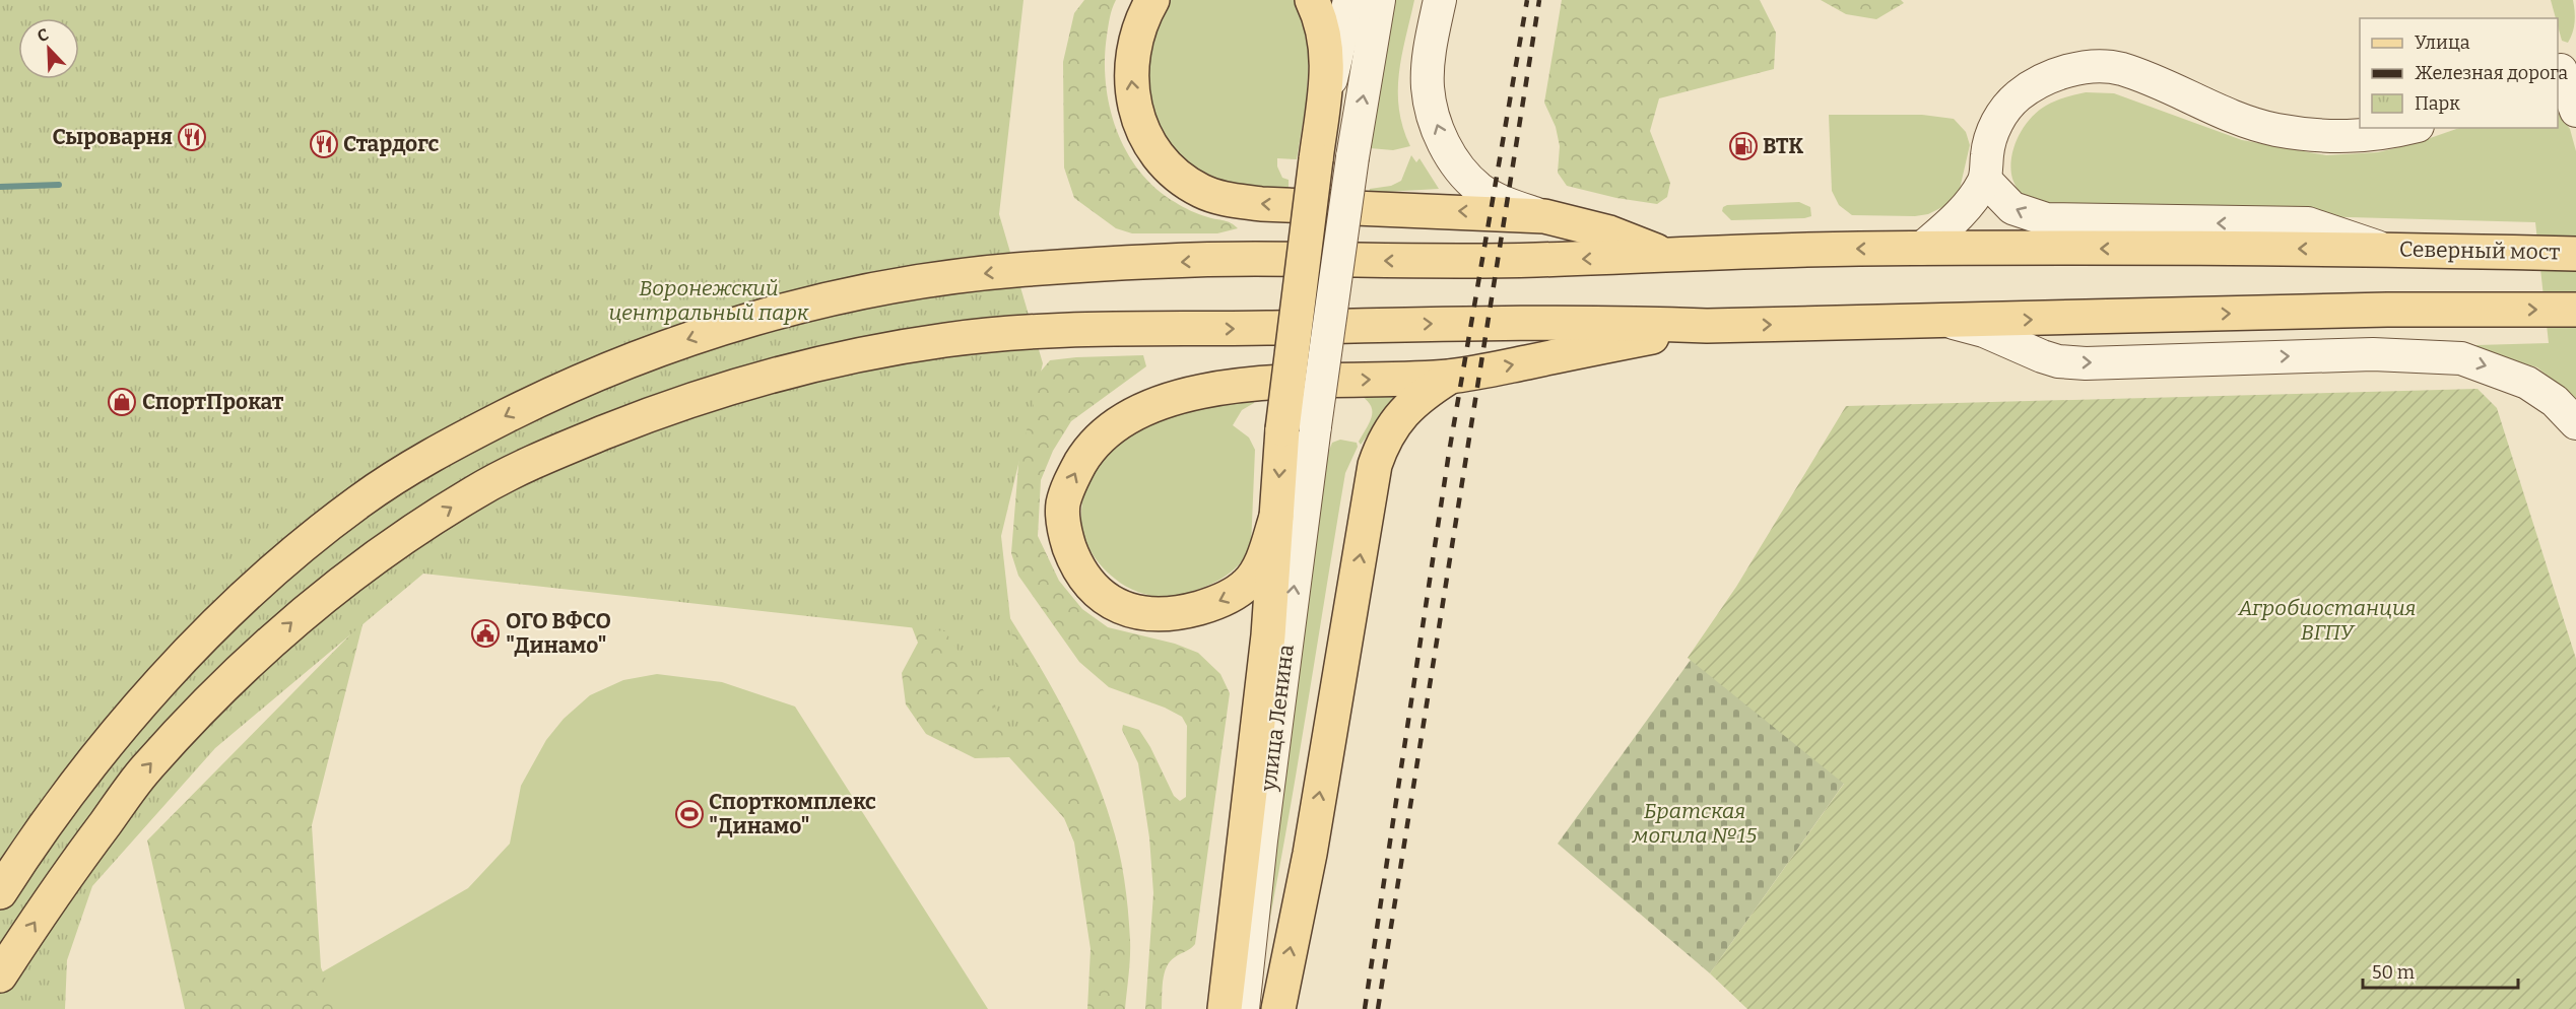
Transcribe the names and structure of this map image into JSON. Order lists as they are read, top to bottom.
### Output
{
  "streets": {
    "main road": ["Северный мост", "улица Ленина"]
  },
  "parks": ["Воронежский центральный парк", "Агробиостанция ВГПУ", "Братская могила №15"],
  "places": {
    "restaurant": ["Сыроварня", "Стардогс"],
    "fuel station": ["ВТК"],
    "shop": ["СпортПрокат"],
    "public building": ["ОГО ВФСО \"Динамо\""],
    "sports": ["Спорткомплекс \"Динамо\""]
  },
  "legend": ["Улица", "Железная дорога", "Парк"],
  "scale_bar": "50 m",
  "north": "top left"
}
